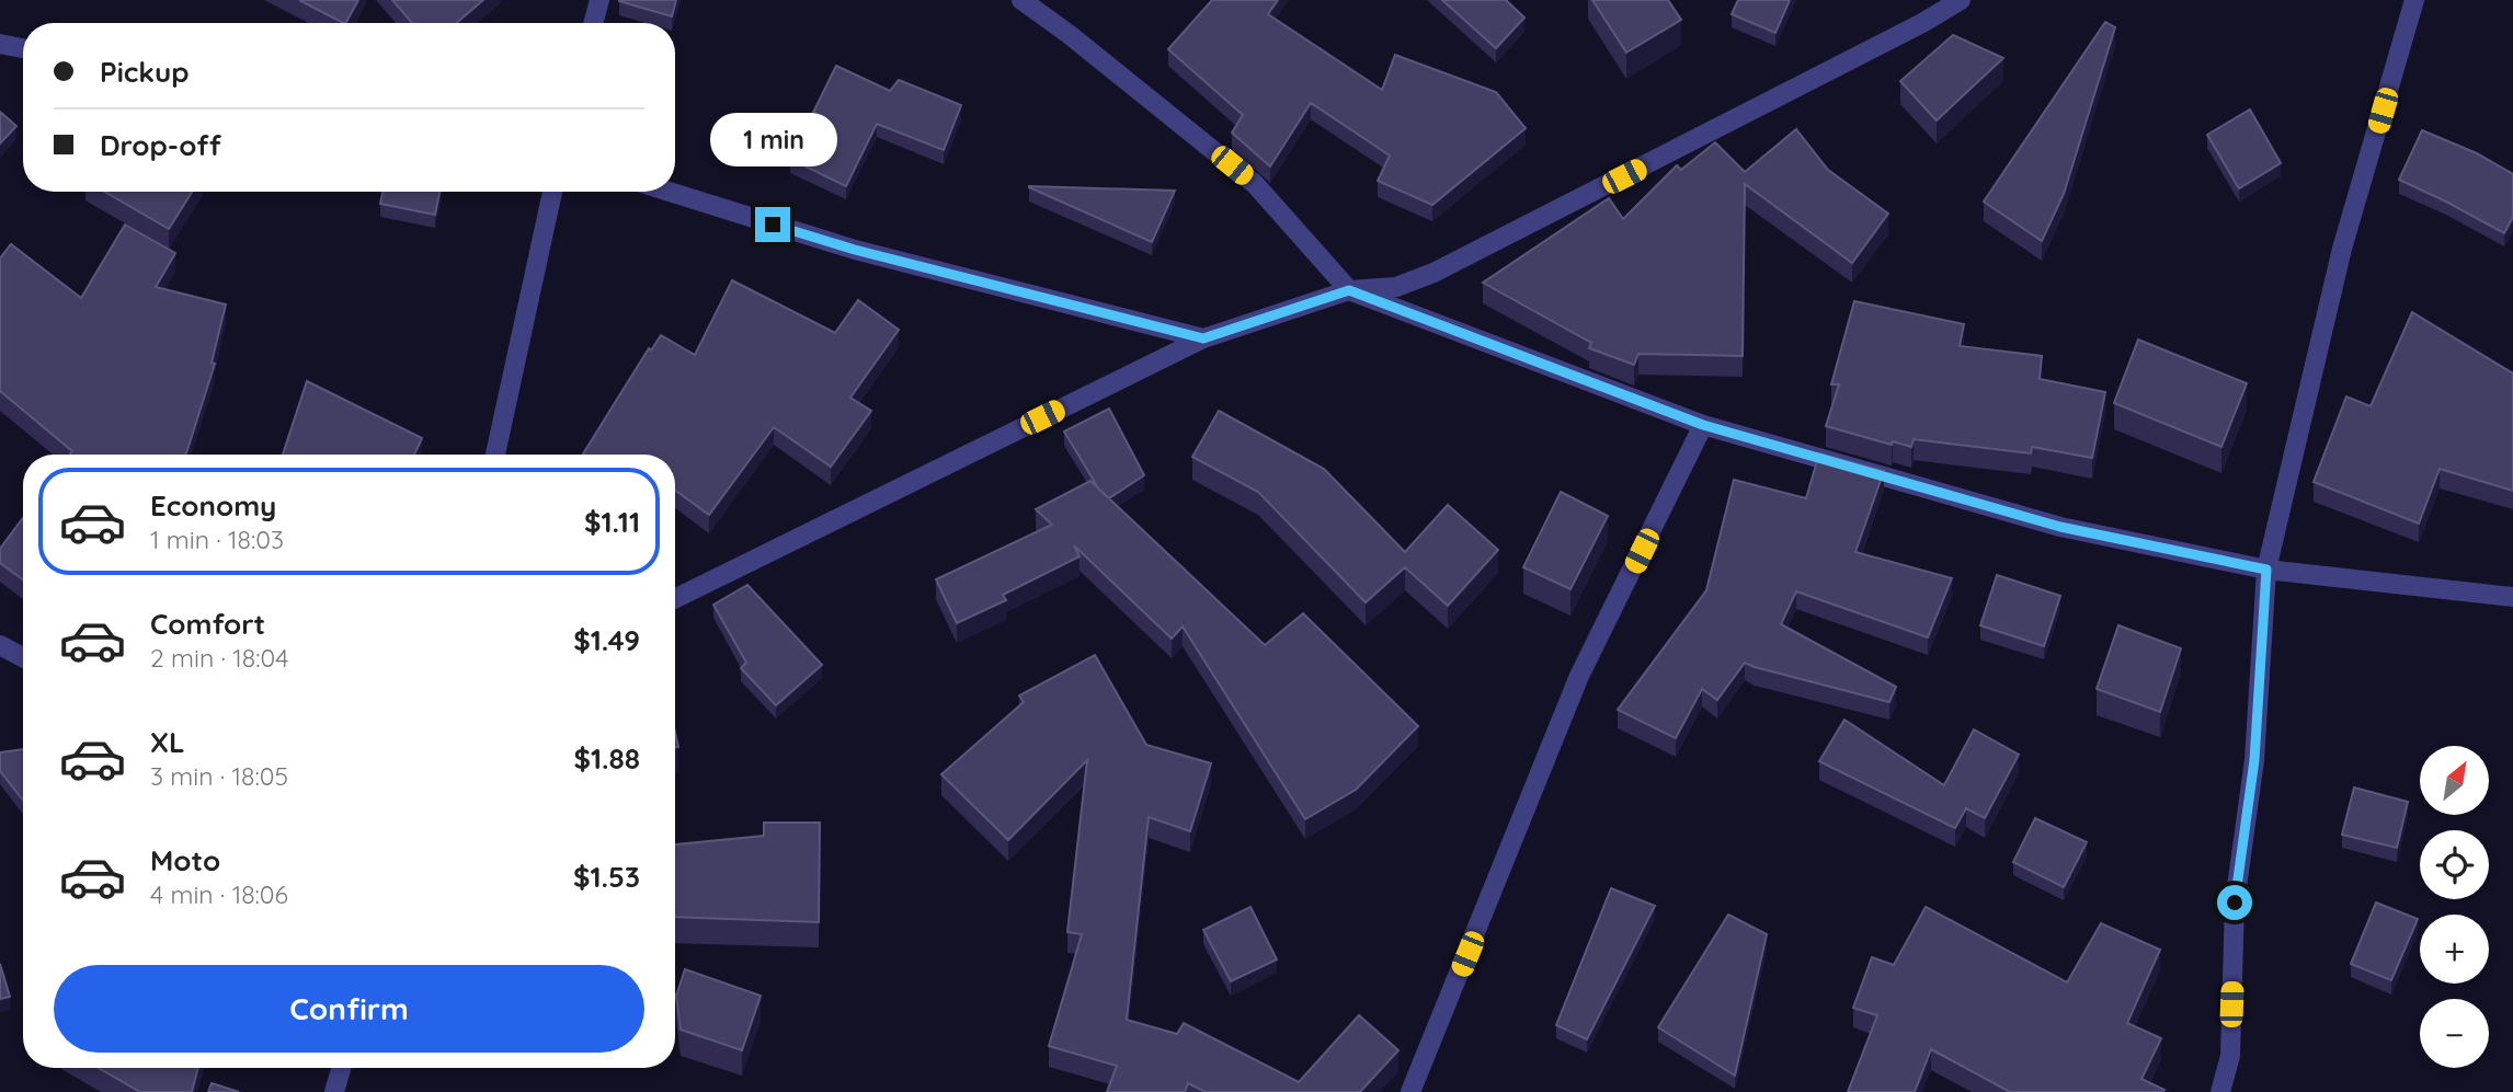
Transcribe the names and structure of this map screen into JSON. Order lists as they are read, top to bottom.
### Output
{
  "north": "top right",
  "page": {
    "banner": ["Pickup", "Drop-off"],
    "bubble": "1 min",
    "list": [
      {
        "name": "Economy",
        "note": "1 min · 18:03",
        "value": "$1.11"
      },
      {
        "name": "Comfort",
        "note": "2 min · 18:04",
        "value": "$1.49"
      },
      {
        "name": "XL",
        "note": "3 min · 18:05",
        "value": "$1.88"
      },
      {
        "name": "Moto",
        "note": "4 min · 18:06",
        "value": "$1.53"
      }
    ],
    "map_buttons": ["+", "−"],
    "buttons": "Confirm"
  }
}
